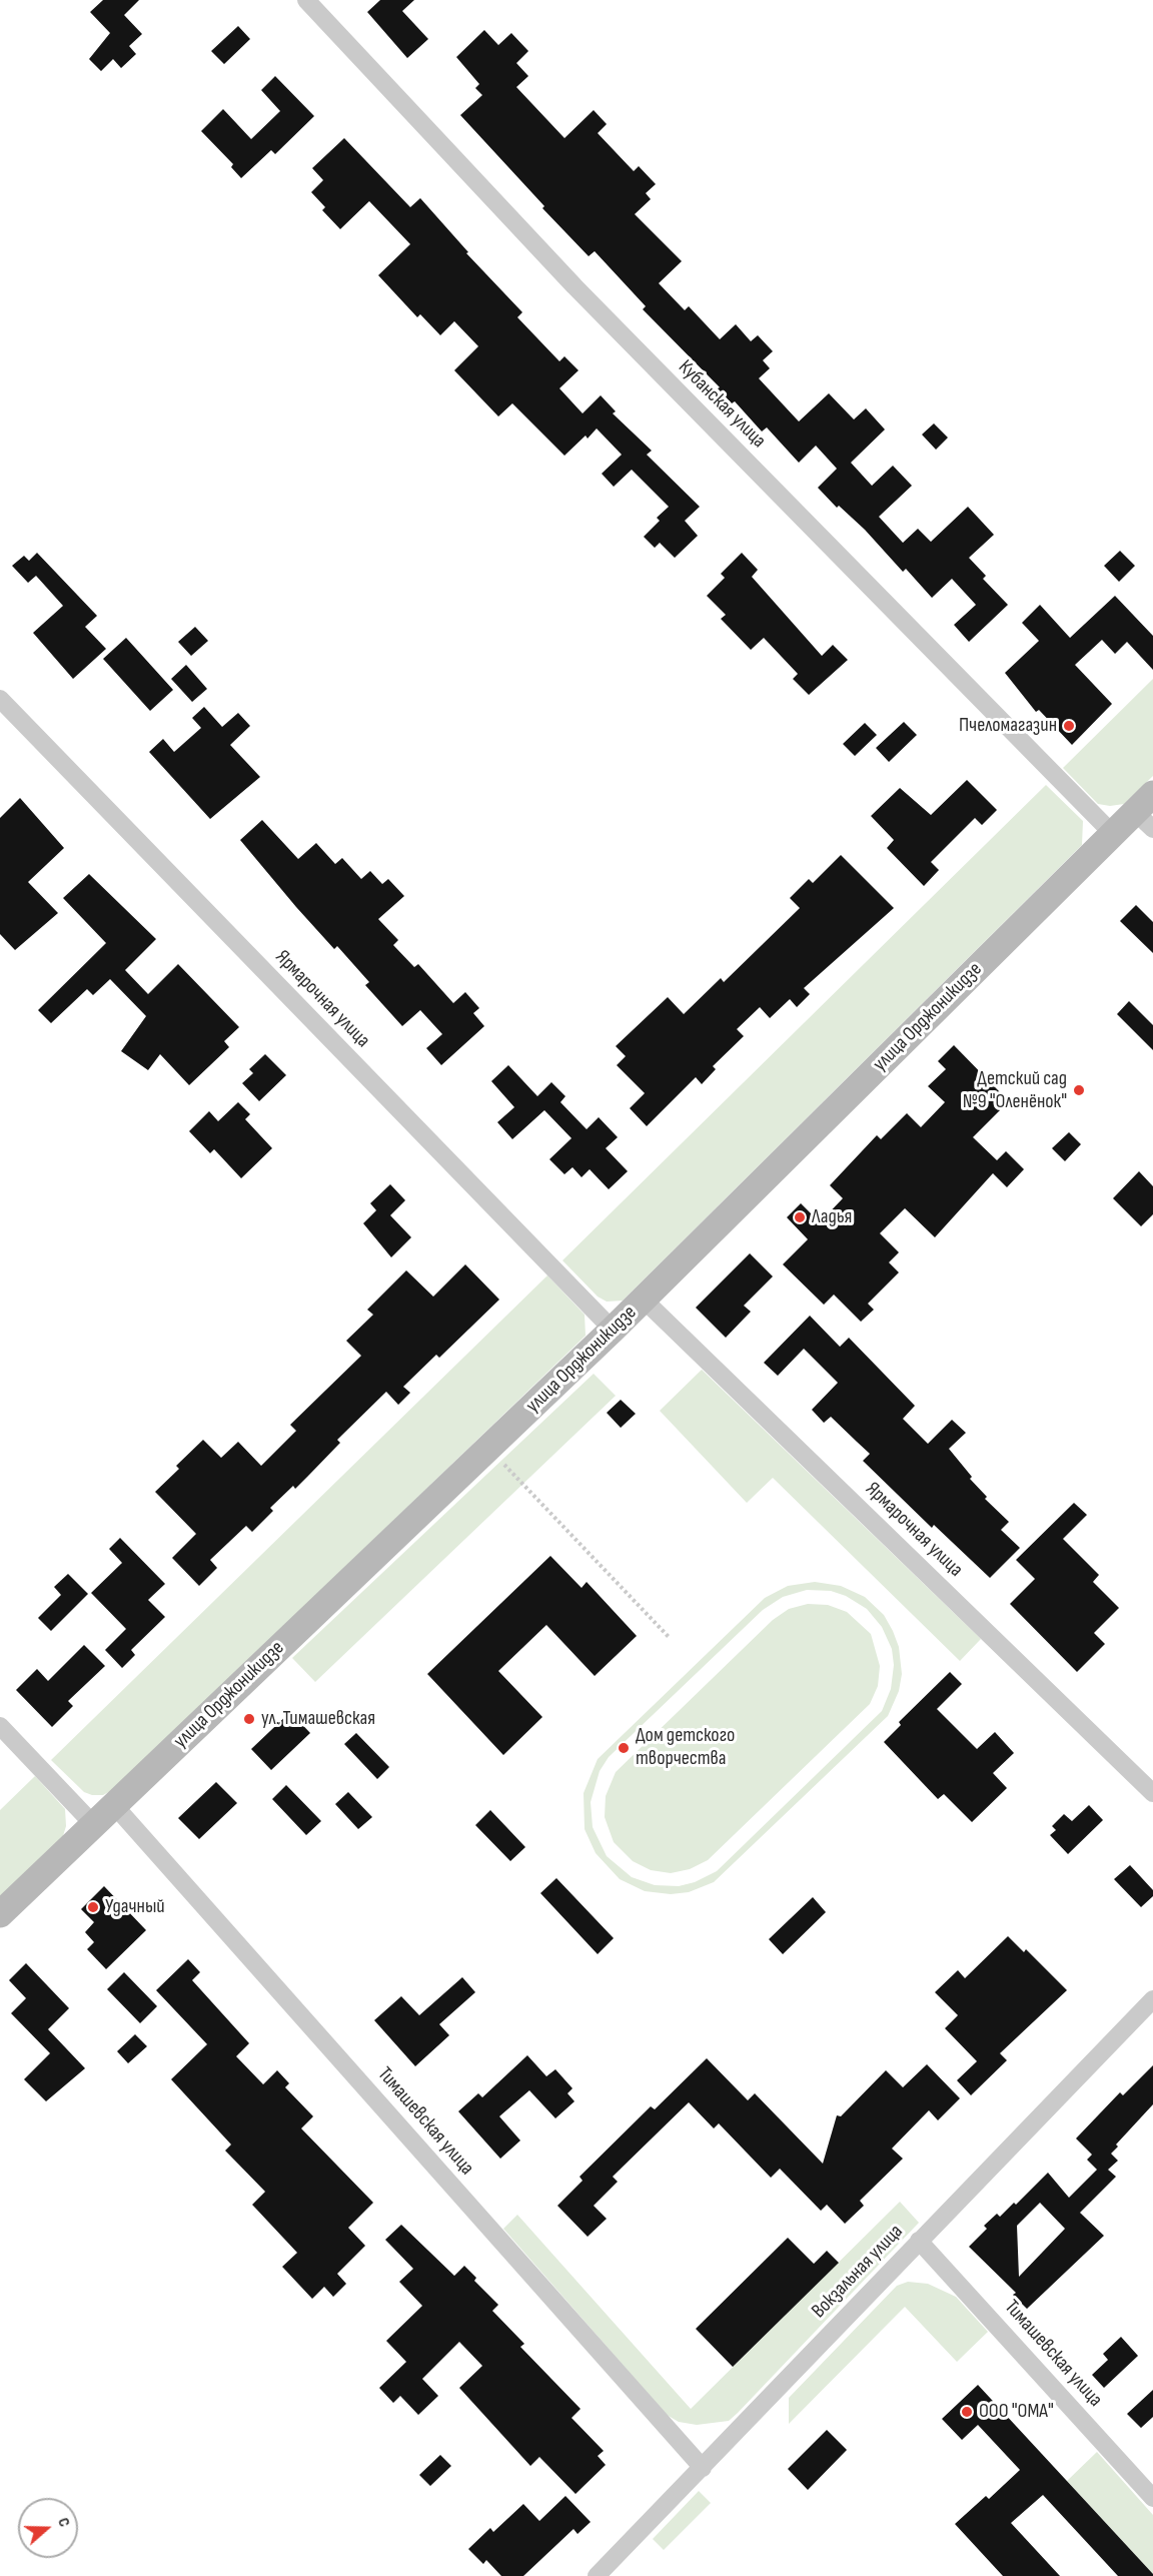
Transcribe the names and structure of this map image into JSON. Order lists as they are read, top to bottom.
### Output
{
  "streets": {
    "main road": ["улица Орджоникидзе"],
    "street": [
      "Кубанская улица",
      "Ярмарочная улица",
      "Тимашевская улица",
      "Вокзальная улица"
    ]
  },
  "crossings": [
    ["Кубанская улица", "улица Орджоникидзе"],
    ["Ярмарочная улица", "улица Орджоникидзе"],
    ["улица Орджоникидзе", "Тимашевская улица"],
    ["Тимашевская улица", "Вокзальная улица"]
  ],
  "places": [
    "Пчеломагазин",
    "Детский сад №9 \"Оленёнок\"",
    "Ладья",
    "ул. Тимашевская",
    "Дом детского творчества",
    "Удачный",
    "ООО \"ОМА\""
  ],
  "north": "right"
}
